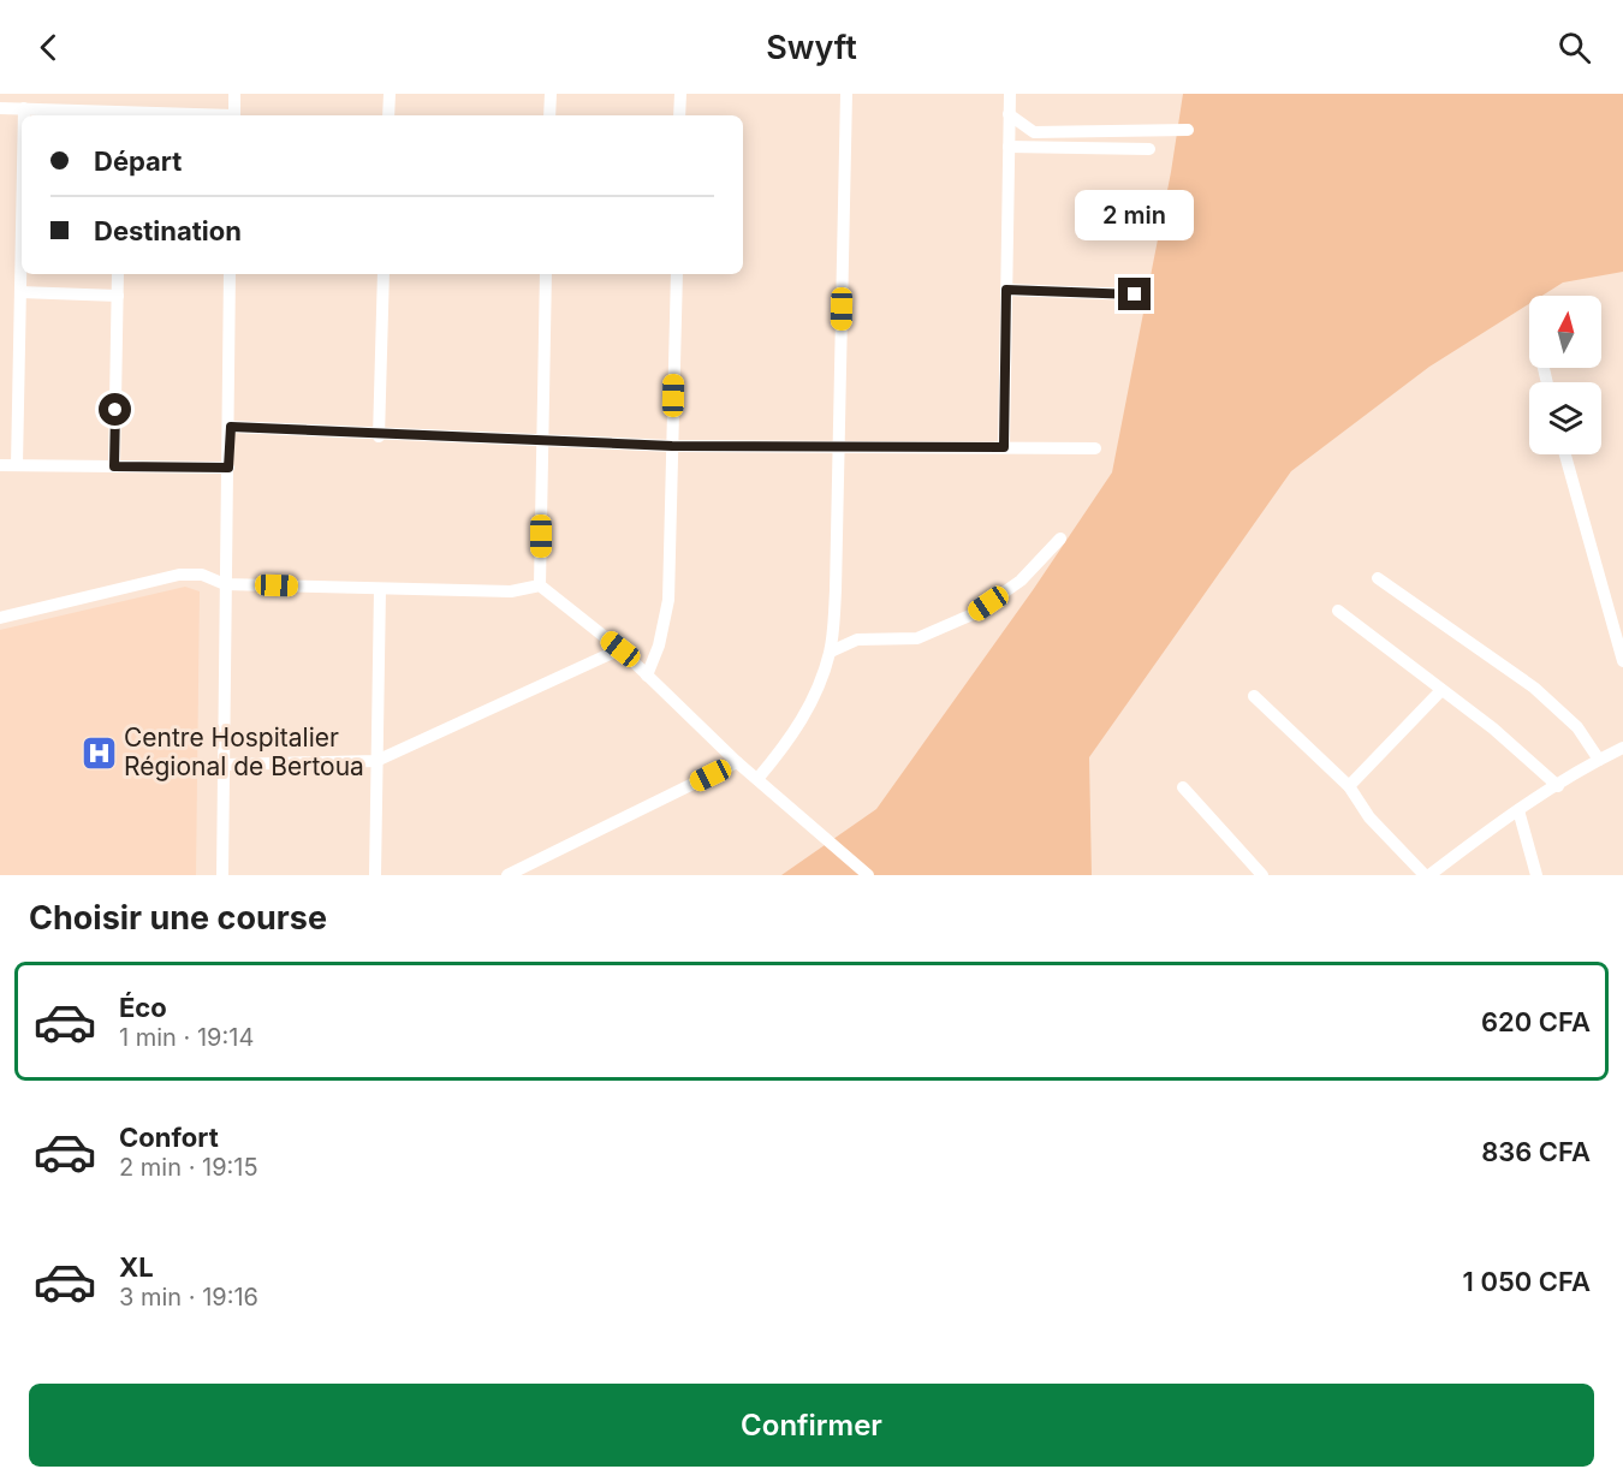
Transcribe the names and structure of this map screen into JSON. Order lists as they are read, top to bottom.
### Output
{
  "places": {
    "hospital": ["Centre Hospitalier Régional de Bertoua"]
  },
  "north": "top",
  "page": {
    "header": "Swyft",
    "banner": ["Départ", "Destination"],
    "bubble": "2 min",
    "heading": "Choisir une course",
    "list": [
      {
        "name": "Éco",
        "note": "1 min · 19:14",
        "value": "620 CFA"
      },
      {
        "name": "Confort",
        "note": "2 min · 19:15",
        "value": "836 CFA"
      },
      {
        "name": "XL",
        "note": "3 min · 19:16",
        "value": "1 050 CFA"
      }
    ],
    "buttons": "Confirmer"
  }
}
